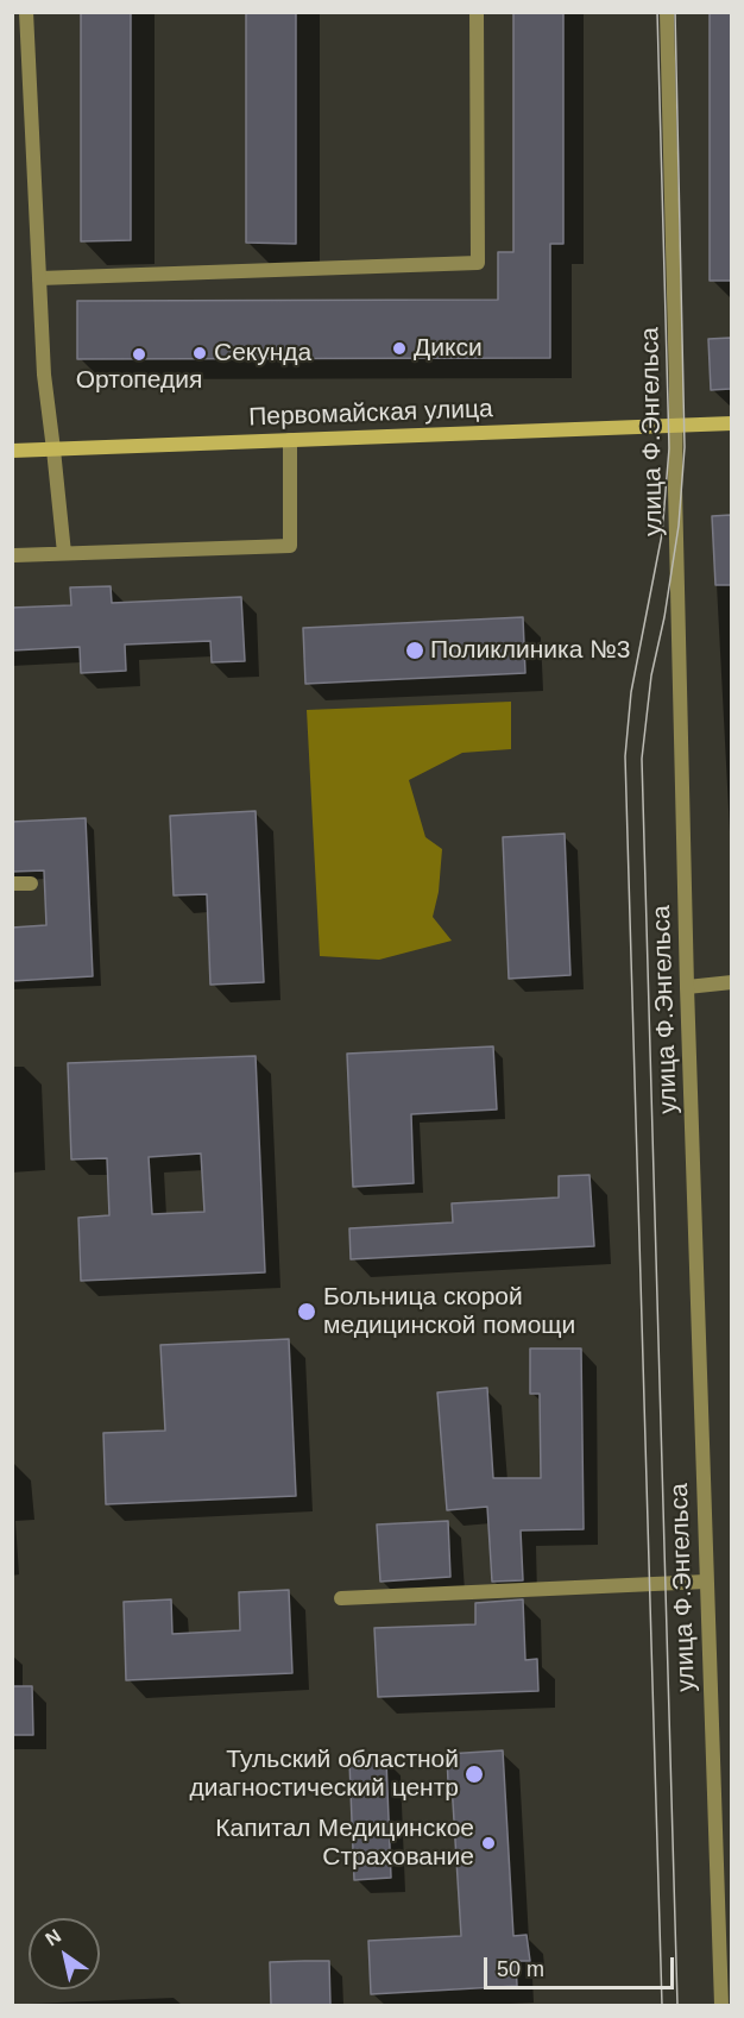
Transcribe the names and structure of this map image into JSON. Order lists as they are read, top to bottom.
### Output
{
  "streets": {
    "main road": ["Первомайская улица"],
    "street": ["улица Ф.Энгельса"]
  },
  "crossings": [
    ["Первомайская улица", "улица Ф.Энгельса"]
  ],
  "places": [
    "Дикси",
    "Секунда",
    "Ортопедия",
    "Поликлиника №3",
    "Больница скорой медицинской помощи",
    "Тульский областной диагностический центр",
    "Капитал Медицинское Страхование"
  ],
  "scale_bar": "50 m",
  "north": "top left"
}
